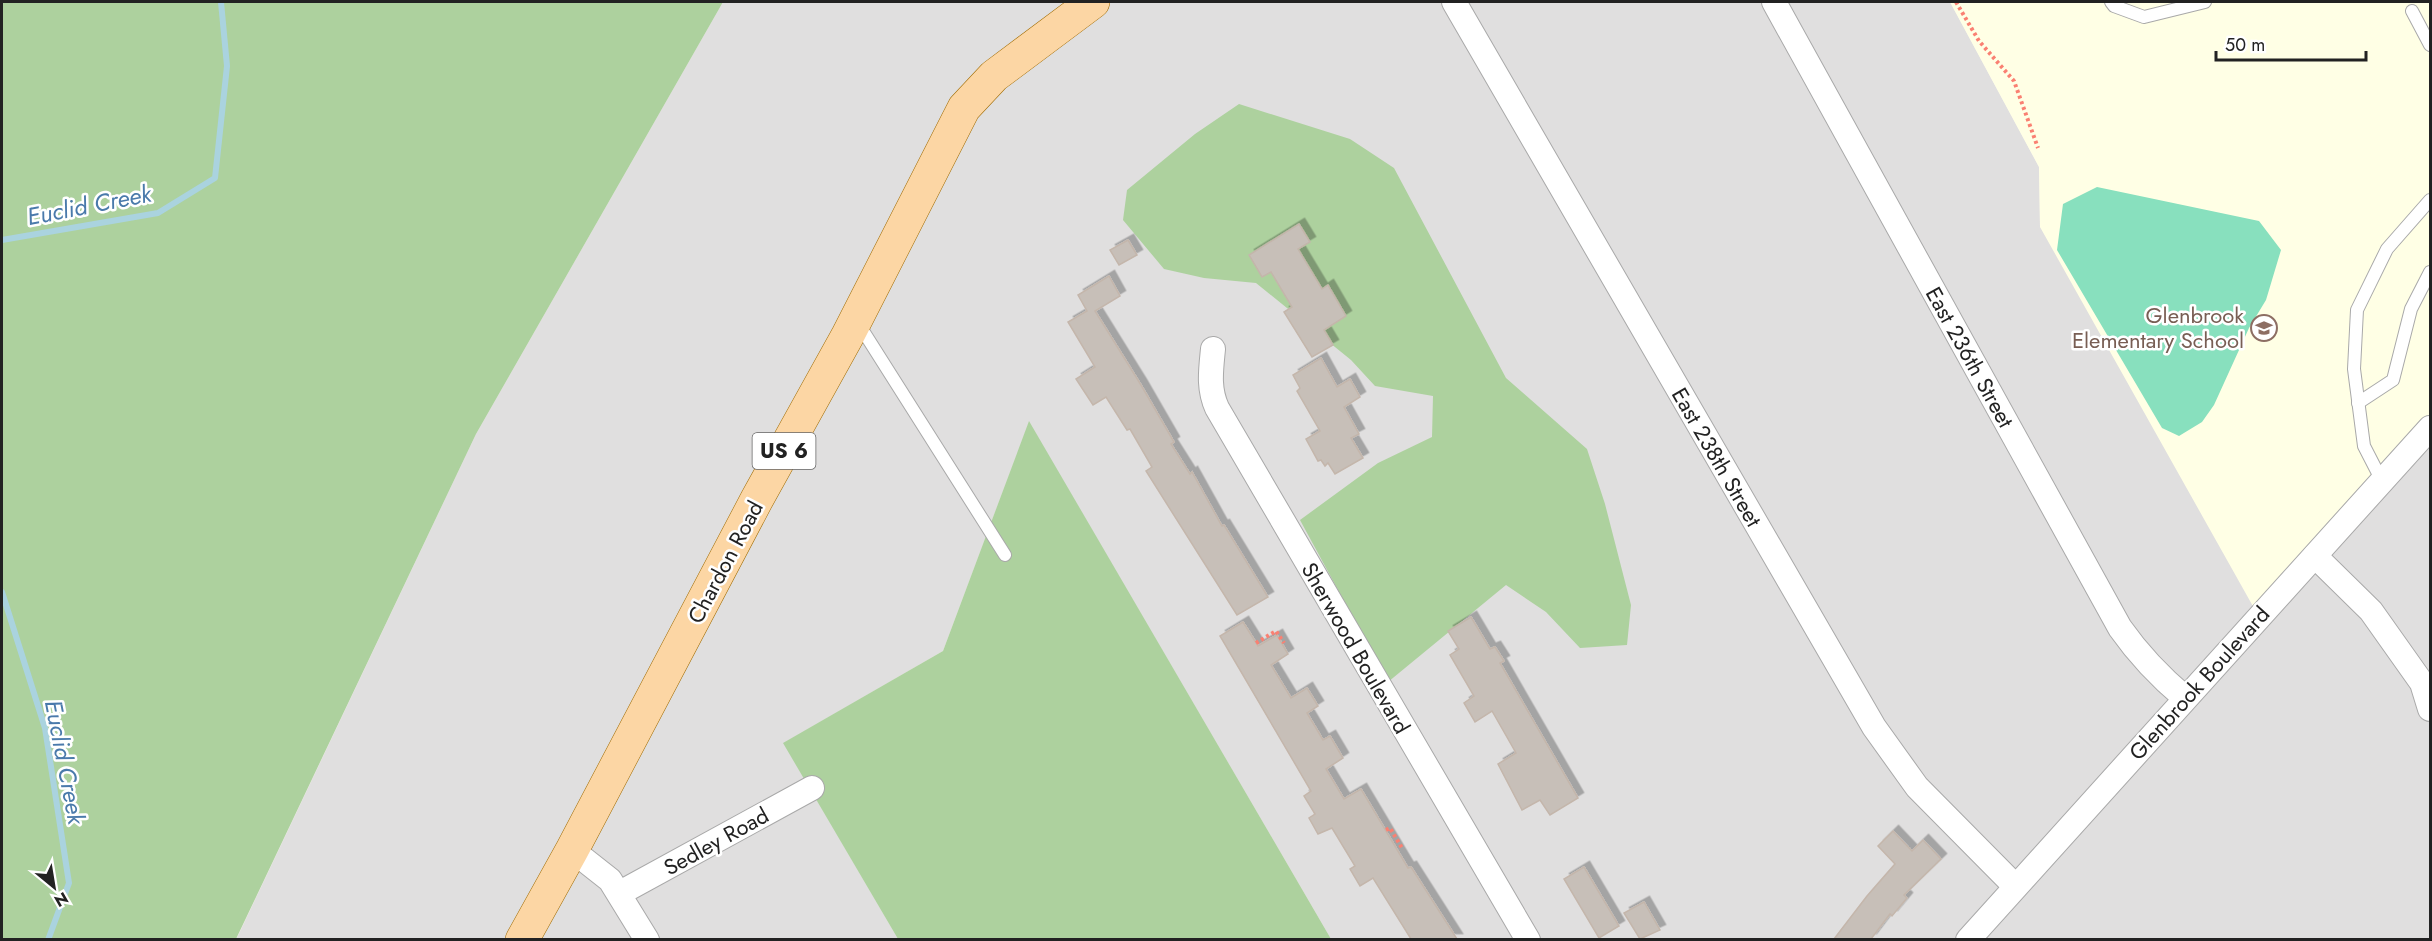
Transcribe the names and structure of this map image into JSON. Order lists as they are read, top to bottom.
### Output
{
  "streets": {
    "main road": ["US 6", "Chardon Road"],
    "street": [
      "East 236th Street",
      "East 238th Street",
      "Sherwood Boulevard",
      "Glenbrook Boulevard",
      "Sedley Road"
    ]
  },
  "crossings": [
    ["East 236th Street", "Glenbrook Boulevard"],
    ["East 238th Street", "Glenbrook Boulevard"]
  ],
  "water": ["Euclid Creek"],
  "places": {
    "school or university": ["Glenbrook Elementary School"]
  },
  "scale_bar": "50 m",
  "north": "bottom right"
}
